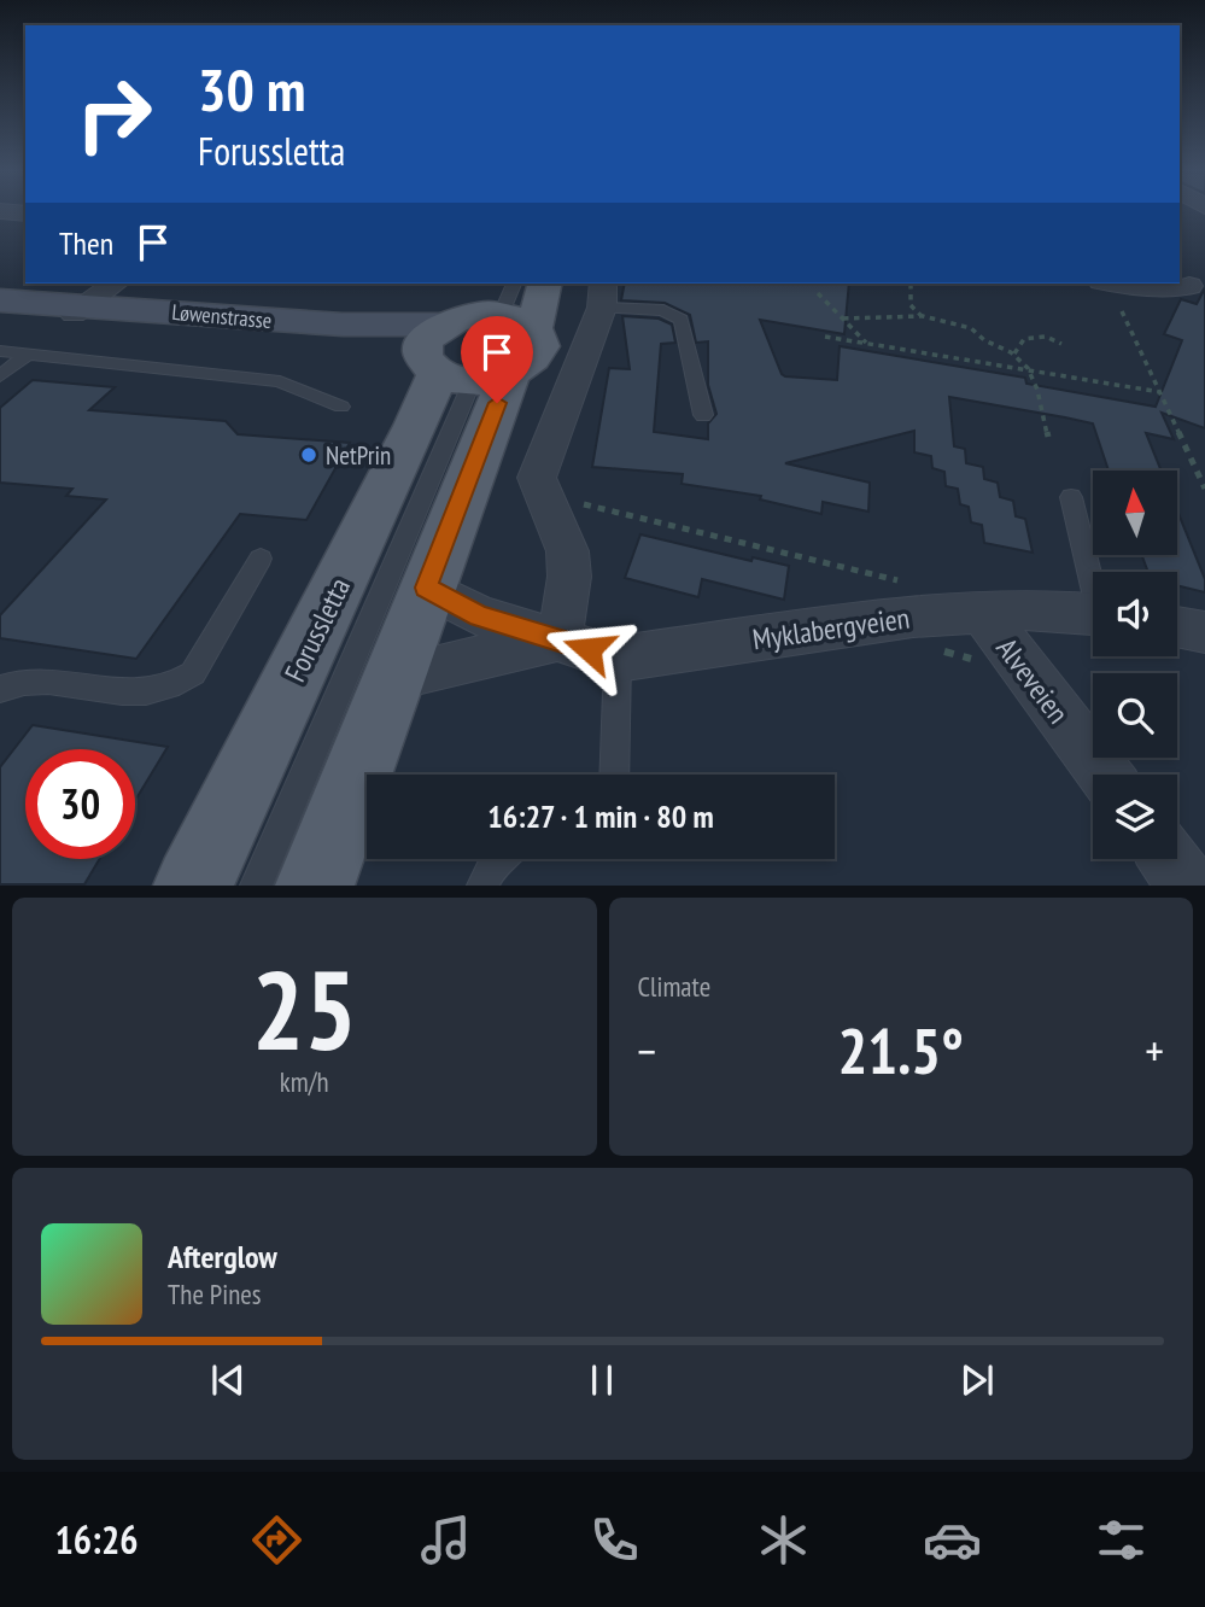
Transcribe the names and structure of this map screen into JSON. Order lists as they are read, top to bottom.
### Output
{
  "streets": {
    "main road": ["Løwenstrasse", "Forussletta"],
    "street": ["Myklabergveien", "Alveveien"]
  },
  "crossings": [
    ["Løwenstrasse", "Forussletta"],
    ["Myklabergveien", "Forussletta"],
    ["Myklabergveien", "Alveveien"]
  ],
  "places": ["NetPrin"],
  "north": "top",
  "page": {
    "turn": ["30 m", "Forussletta"],
    "then": "Then",
    "limit": "30",
    "trip": "16:27 · 1 min · 80 m",
    "tile": [
      ["25", "km/h"],
      "Climate"
    ],
    "heat": ["−", "21.5°", "+"],
    "song": ["Afterglow", "The Pines"],
    "tabs": "16:26"
  }
}
